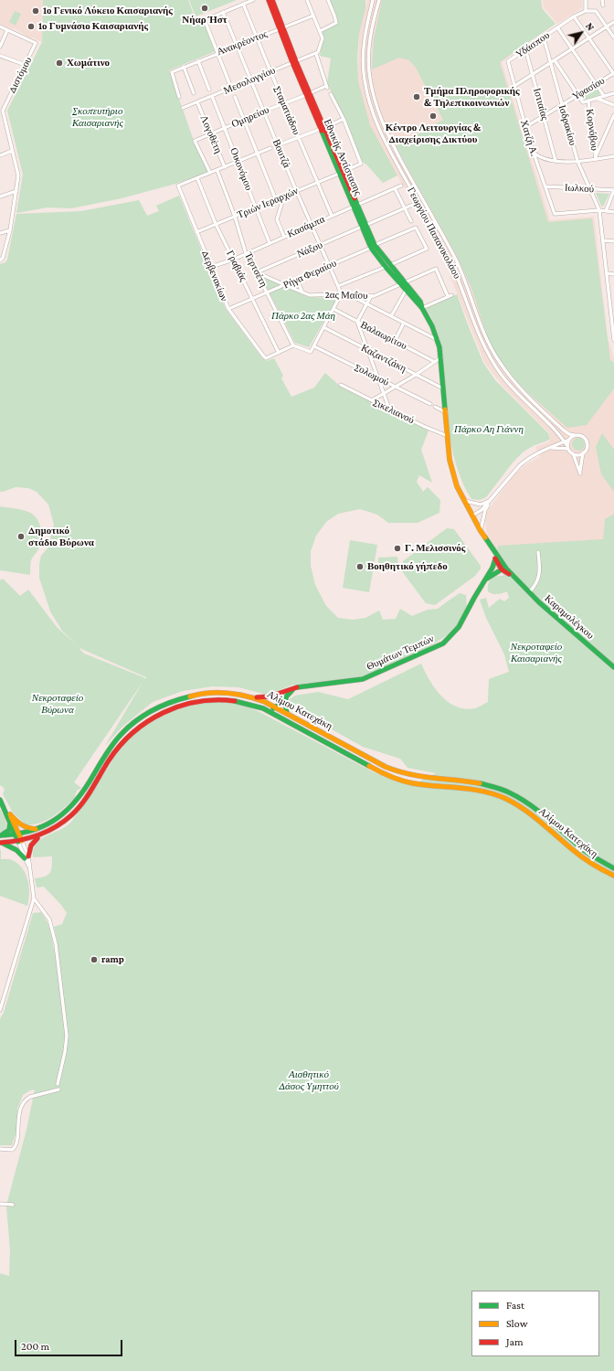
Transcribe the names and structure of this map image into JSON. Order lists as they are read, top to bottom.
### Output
{
  "streets": {
    "main road": [
      "Εθνικής Αντίστασης",
      "Καραμολέγκου",
      "Θυμάτων Τεμπών",
      "Αλίμου Κατεχάκη"
    ],
    "street": [
      "Ανακρέοντος",
      "Υδάσπου",
      "Διστόμου",
      "Μεσολογγίου",
      "Υφασίου",
      "Ιστιαίας",
      "Σταματιάδου",
      "Ομηρείου",
      "Ισδρακίου",
      "Κορνόβου",
      "Λογοθέτη",
      "Χατζή Α.",
      "Βουτζά",
      "Οικονόμου",
      "Ιωλκού",
      "Τριών Ιεραρχών",
      "Κασάμπα",
      "Γεωργίου Παπανικολάου",
      "Νάξου",
      "Γραβιάς",
      "Τερτσέτη",
      "Ρήγα Φεραίου",
      "Δερβενακίων",
      "2ας Μαΐου",
      "Βαλαωρίτου",
      "Καζαντζάκη",
      "Σολωμού",
      "Σικελιανού"
    ]
  },
  "crossings": [
    ["Ανακρέοντος", "Σταματιάδου"],
    ["Ανακρέοντος", "Βουτζά"],
    ["Ανακρέοντος", "Εθνικής Αντίστασης"],
    ["Υδάσπου", "Ιστιαίας"],
    ["Υδάσπου", "Ισδρακίου"],
    ["Υδάσπου", "Χατζή Α."],
    ["Μεσολογγίου", "Σταματιάδου"],
    ["Μεσολογγίου", "Ομηρείου"],
    ["Μεσολογγίου", "Λογοθέτη"],
    ["Μεσολογγίου", "Βουτζά"],
    ["Μεσολογγίου", "Εθνικής Αντίστασης"],
    ["Μεσολογγίου", "Οικονόμου"],
    ["Υφασίου", "Ιστιαίας"],
    ["Υφασίου", "Ισδρακίου"],
    ["Υφασίου", "Χατζή Α."],
    ["Σταματιάδου", "Ομηρείου"],
    ["Σταματιάδου", "Τριών Ιεραρχών"],
    ["Σταματιάδου", "Κασάμπα"],
    ["Ομηρείου", "Λογοθέτη"],
    ["Ομηρείου", "Βουτζά"],
    ["Ομηρείου", "Εθνικής Αντίστασης"],
    ["Ομηρείου", "Οικονόμου"],
    ["Ισδρακίου", "Χατζή Α."],
    ["Ισδρακίου", "Ιωλκού"],
    ["Χατζή Α.", "Ιωλκού"],
    ["Βουτζά", "Τριών Ιεραρχών"],
    ["Βουτζά", "Κασάμπα"],
    ["Βουτζά", "Νάξου"],
    ["Βουτζά", "Ρήγα Φεραίου"],
    ["Βουτζά", "2ας Μαΐου"],
    ["Εθνικής Αντίστασης", "Τριών Ιεραρχών"],
    ["Εθνικής Αντίστασης", "Κασάμπα"],
    ["Εθνικής Αντίστασης", "Νάξου"],
    ["Εθνικής Αντίστασης", "Ρήγα Φεραίου"],
    ["Εθνικής Αντίστασης", "2ας Μαΐου"],
    ["Εθνικής Αντίστασης", "Καζαντζάκη"],
    ["Εθνικής Αντίστασης", "Σικελιανού"],
    ["Εθνικής Αντίστασης", "Καραμολέγκου"],
    ["Εθνικής Αντίστασης", "Θυμάτων Τεμπών"],
    ["Οικονόμου", "Τριών Ιεραρχών"],
    ["Οικονόμου", "Κασάμπα"],
    ["Τριών Ιεραρχών", "Γραβιάς"],
    ["Τριών Ιεραρχών", "Τερτσέτη"],
    ["Τριών Ιεραρχών", "Δερβενακίων"],
    ["Κασάμπα", "Γραβιάς"],
    ["Κασάμπα", "Τερτσέτη"],
    ["Κασάμπα", "Δερβενακίων"],
    ["Νάξου", "Τερτσέτη"],
    ["Νάξου", "2ας Μαΐου"],
    ["Γραβιάς", "Ρήγα Φεραίου"],
    ["Γραβιάς", "Δερβενακίων"],
    ["Τερτσέτη", "Ρήγα Φεραίου"],
    ["Τερτσέτη", "2ας Μαΐου"],
    ["Ρήγα Φεραίου", "Δερβενακίων"],
    ["Ρήγα Φεραίου", "2ας Μαΐου"],
    ["Θυμάτων Τεμπών", "Αλίμου Κατεχάκη"]
  ],
  "parks": [
    "Σκοπευτήριο Καισαριανής",
    "Πάρκο 2ας Μάη",
    "Πάρκο Αη Γιάννη",
    "Νεκροταφείο Καισαριανής",
    "Νεκροταφείο Βύρωνα",
    "Αισθητικό Δάσος Υμηττού"
  ],
  "places": [
    "Νήαρ Ήστ",
    "1ο Γενικό Λύκειο Καισαριανής",
    "1ο Γυμνάσιο Καισαριανής",
    "Χωμάτινο",
    "Τμήμα Πληροφορικής & Τηλεπικοινωνιών",
    "Κέντρο Λειτουργίας & Διαχείρισης Δικτύου",
    "Δημοτικό στάδιο Βύρωνα",
    "Γ. Μελισσινός",
    "Βοηθητικό γήπεδο",
    "ramp"
  ],
  "legend": ["Fast", "Slow", "Jam"],
  "scale_bar": "200 m",
  "north": "top right"
}
